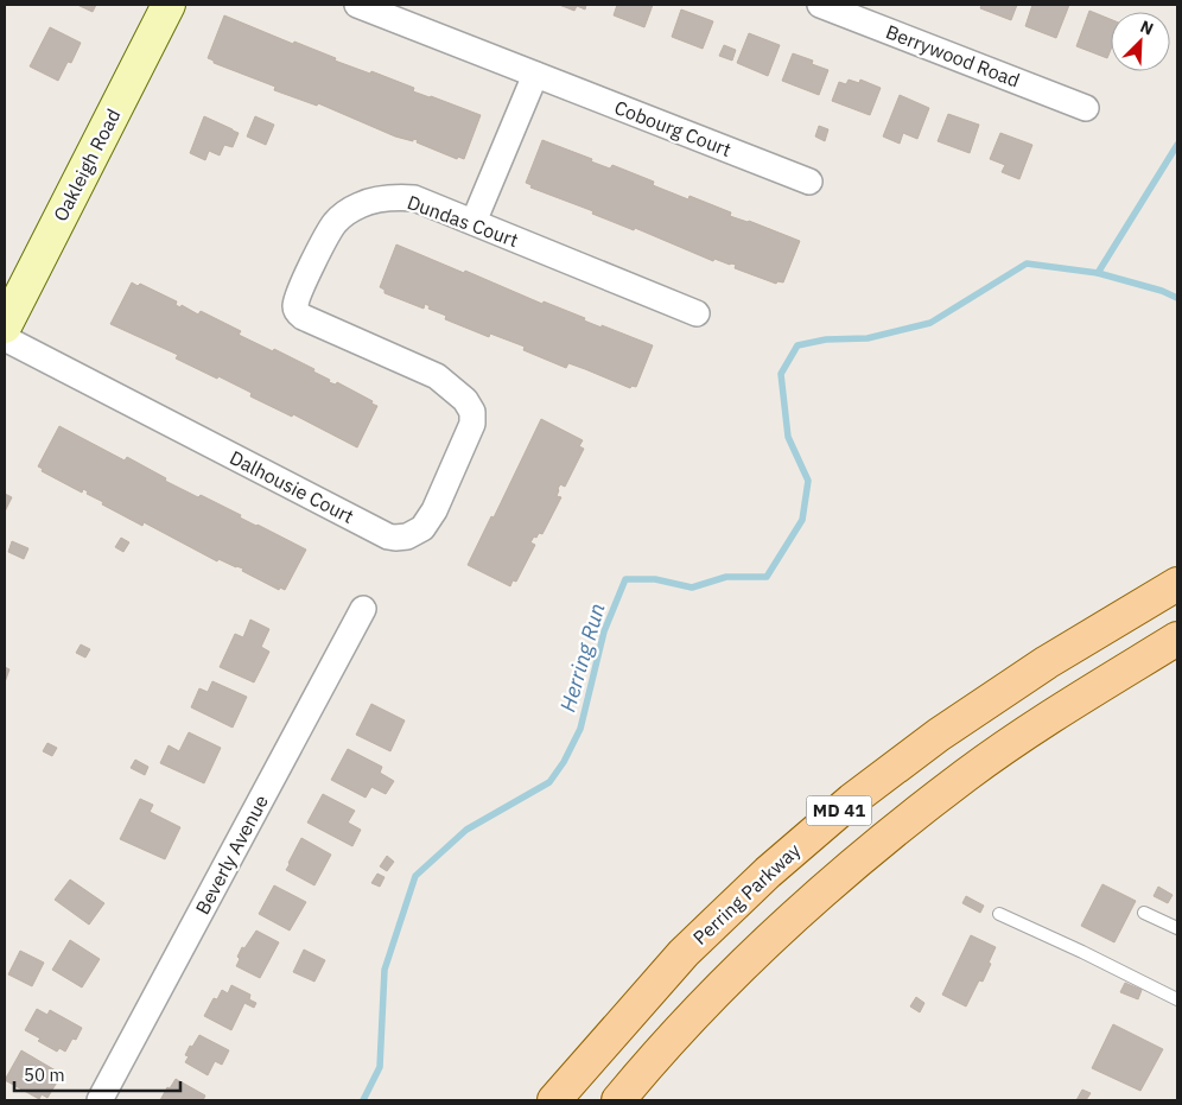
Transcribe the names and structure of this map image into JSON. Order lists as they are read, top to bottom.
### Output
{
  "streets": {
    "main road": ["MD 41", "Perring Parkway"],
    "street": [
      "Berrywood Road",
      "Cobourg Court",
      "Oakleigh Road",
      "Dundas Court",
      "Dalhousie Court",
      "Beverly Avenue"
    ]
  },
  "crossings": [
    ["Dundas Court", "Dalhousie Court"]
  ],
  "water": ["Herring Run"],
  "scale_bar": "50 m",
  "north": "top right"
}
